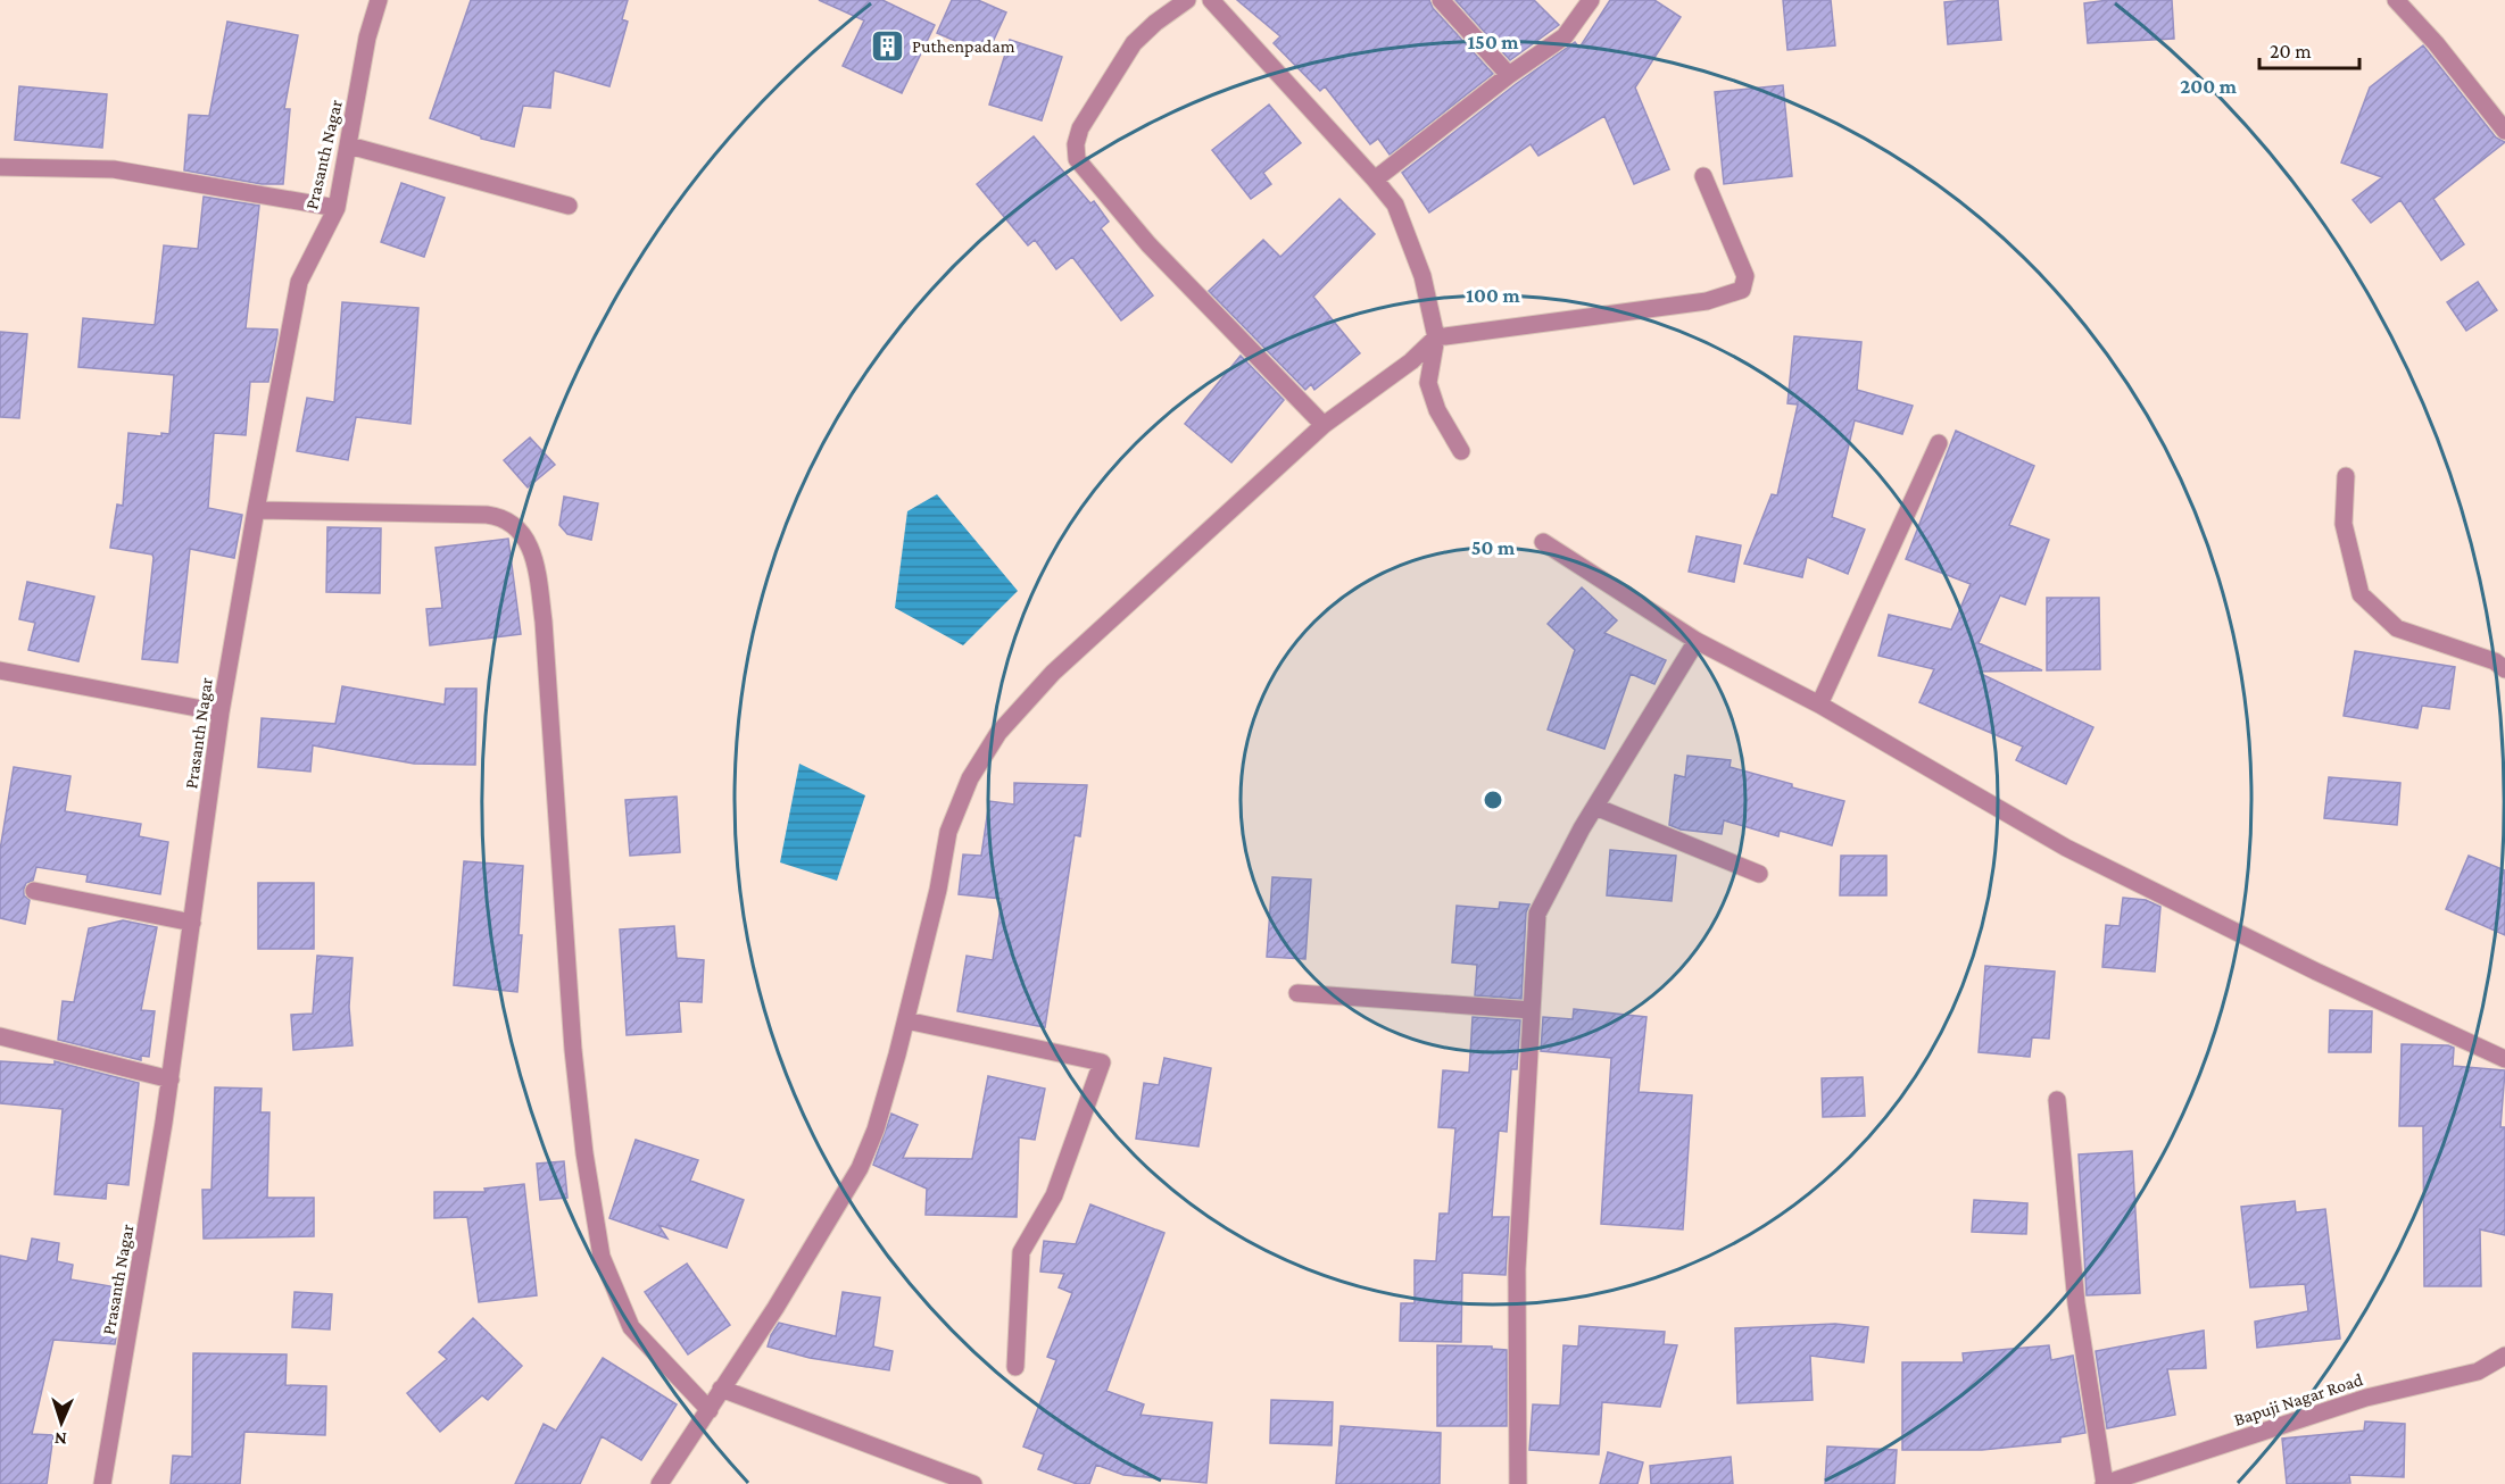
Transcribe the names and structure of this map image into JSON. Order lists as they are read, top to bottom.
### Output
{
  "streets": {
    "street": ["Prasanth Nagar", "Bapuji Nagar Road"]
  },
  "places": {
    "building": ["Puthenpadam"]
  },
  "scale_bar": "20 m",
  "north": "bottom",
  "rings": [
    "150 m",
    "200 m",
    "100 m",
    "50 m"
  ]
}
